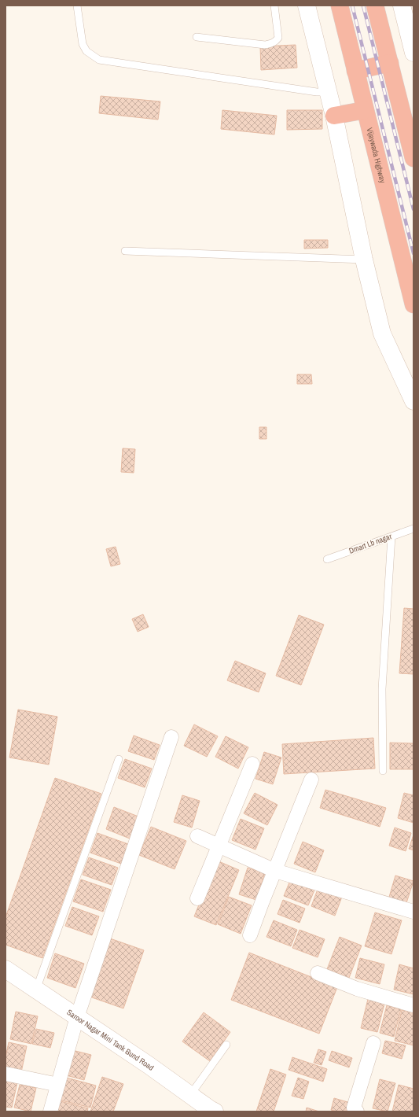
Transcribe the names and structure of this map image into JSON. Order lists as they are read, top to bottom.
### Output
{
  "streets": {
    "highway": ["Vijaywada Highway"],
    "street": ["Saroor Nagar Mini Tank Bund Road"],
    "lane": ["Dmart Lb nagar"]
  }
}
